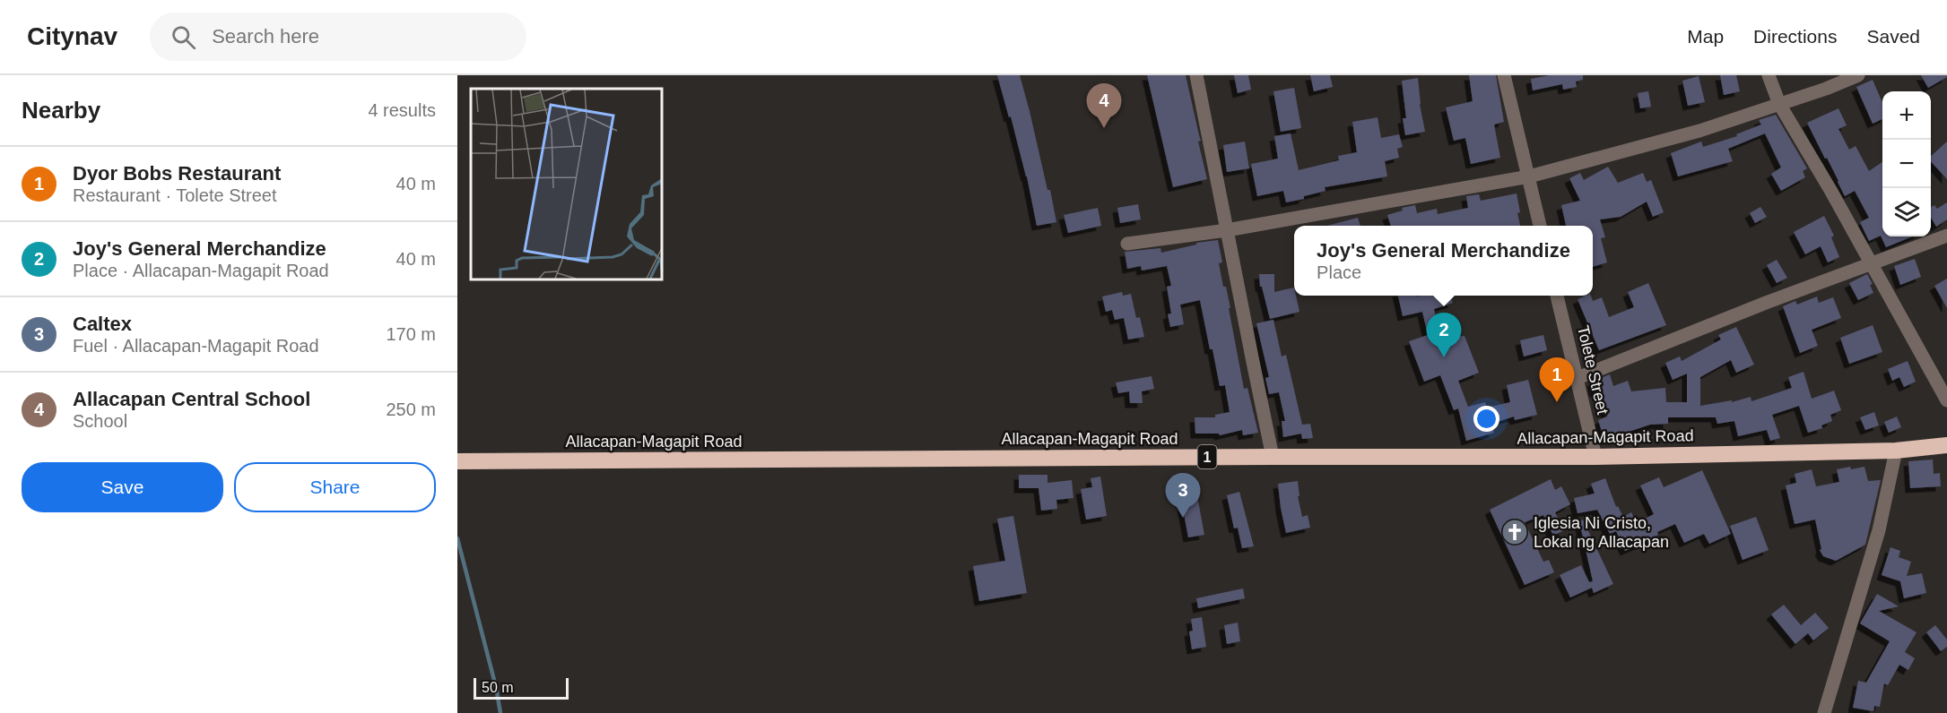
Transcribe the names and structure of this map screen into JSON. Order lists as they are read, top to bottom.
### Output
{
  "streets": {
    "highway": ["Allacapan-Magapit Road", "1"],
    "street": ["Tolete Street"]
  },
  "crossings": [
    ["Tolete Street", "Allacapan-Magapit Road"]
  ],
  "places": {
    "church": ["Iglesia Ni Cristo, Lokal ng Allacapan"]
  },
  "scale_bar": "50 m",
  "page": {
    "header": "Citynav",
    "search": "Search here",
    "nav": ["Map", "Directions", "Saved"],
    "heading": ["Nearby", "4 results"],
    "pins": [
      "4",
      "2",
      "1",
      "3"
    ],
    "map_buttons": ["+", "−"],
    "list": [
      {
        "mark": "1",
        "name": "Dyor Bobs Restaurant",
        "note": "Restaurant · Tolete Street",
        "value": "40 m"
      },
      {
        "mark": "2",
        "name": "Joy's General Merchandize",
        "note": "Place · Allacapan-Magapit Road",
        "value": "40 m"
      },
      {
        "mark": "3",
        "name": "Caltex",
        "note": "Fuel · Allacapan-Magapit Road",
        "value": "170 m"
      },
      {
        "mark": "4",
        "name": "Allacapan Central School",
        "note": "School",
        "value": "250 m"
      }
    ],
    "popup": ["Joy's General Merchandize", "Place"],
    "buttons": ["Save", "Share"],
    "scale": "50 m"
  }
}
